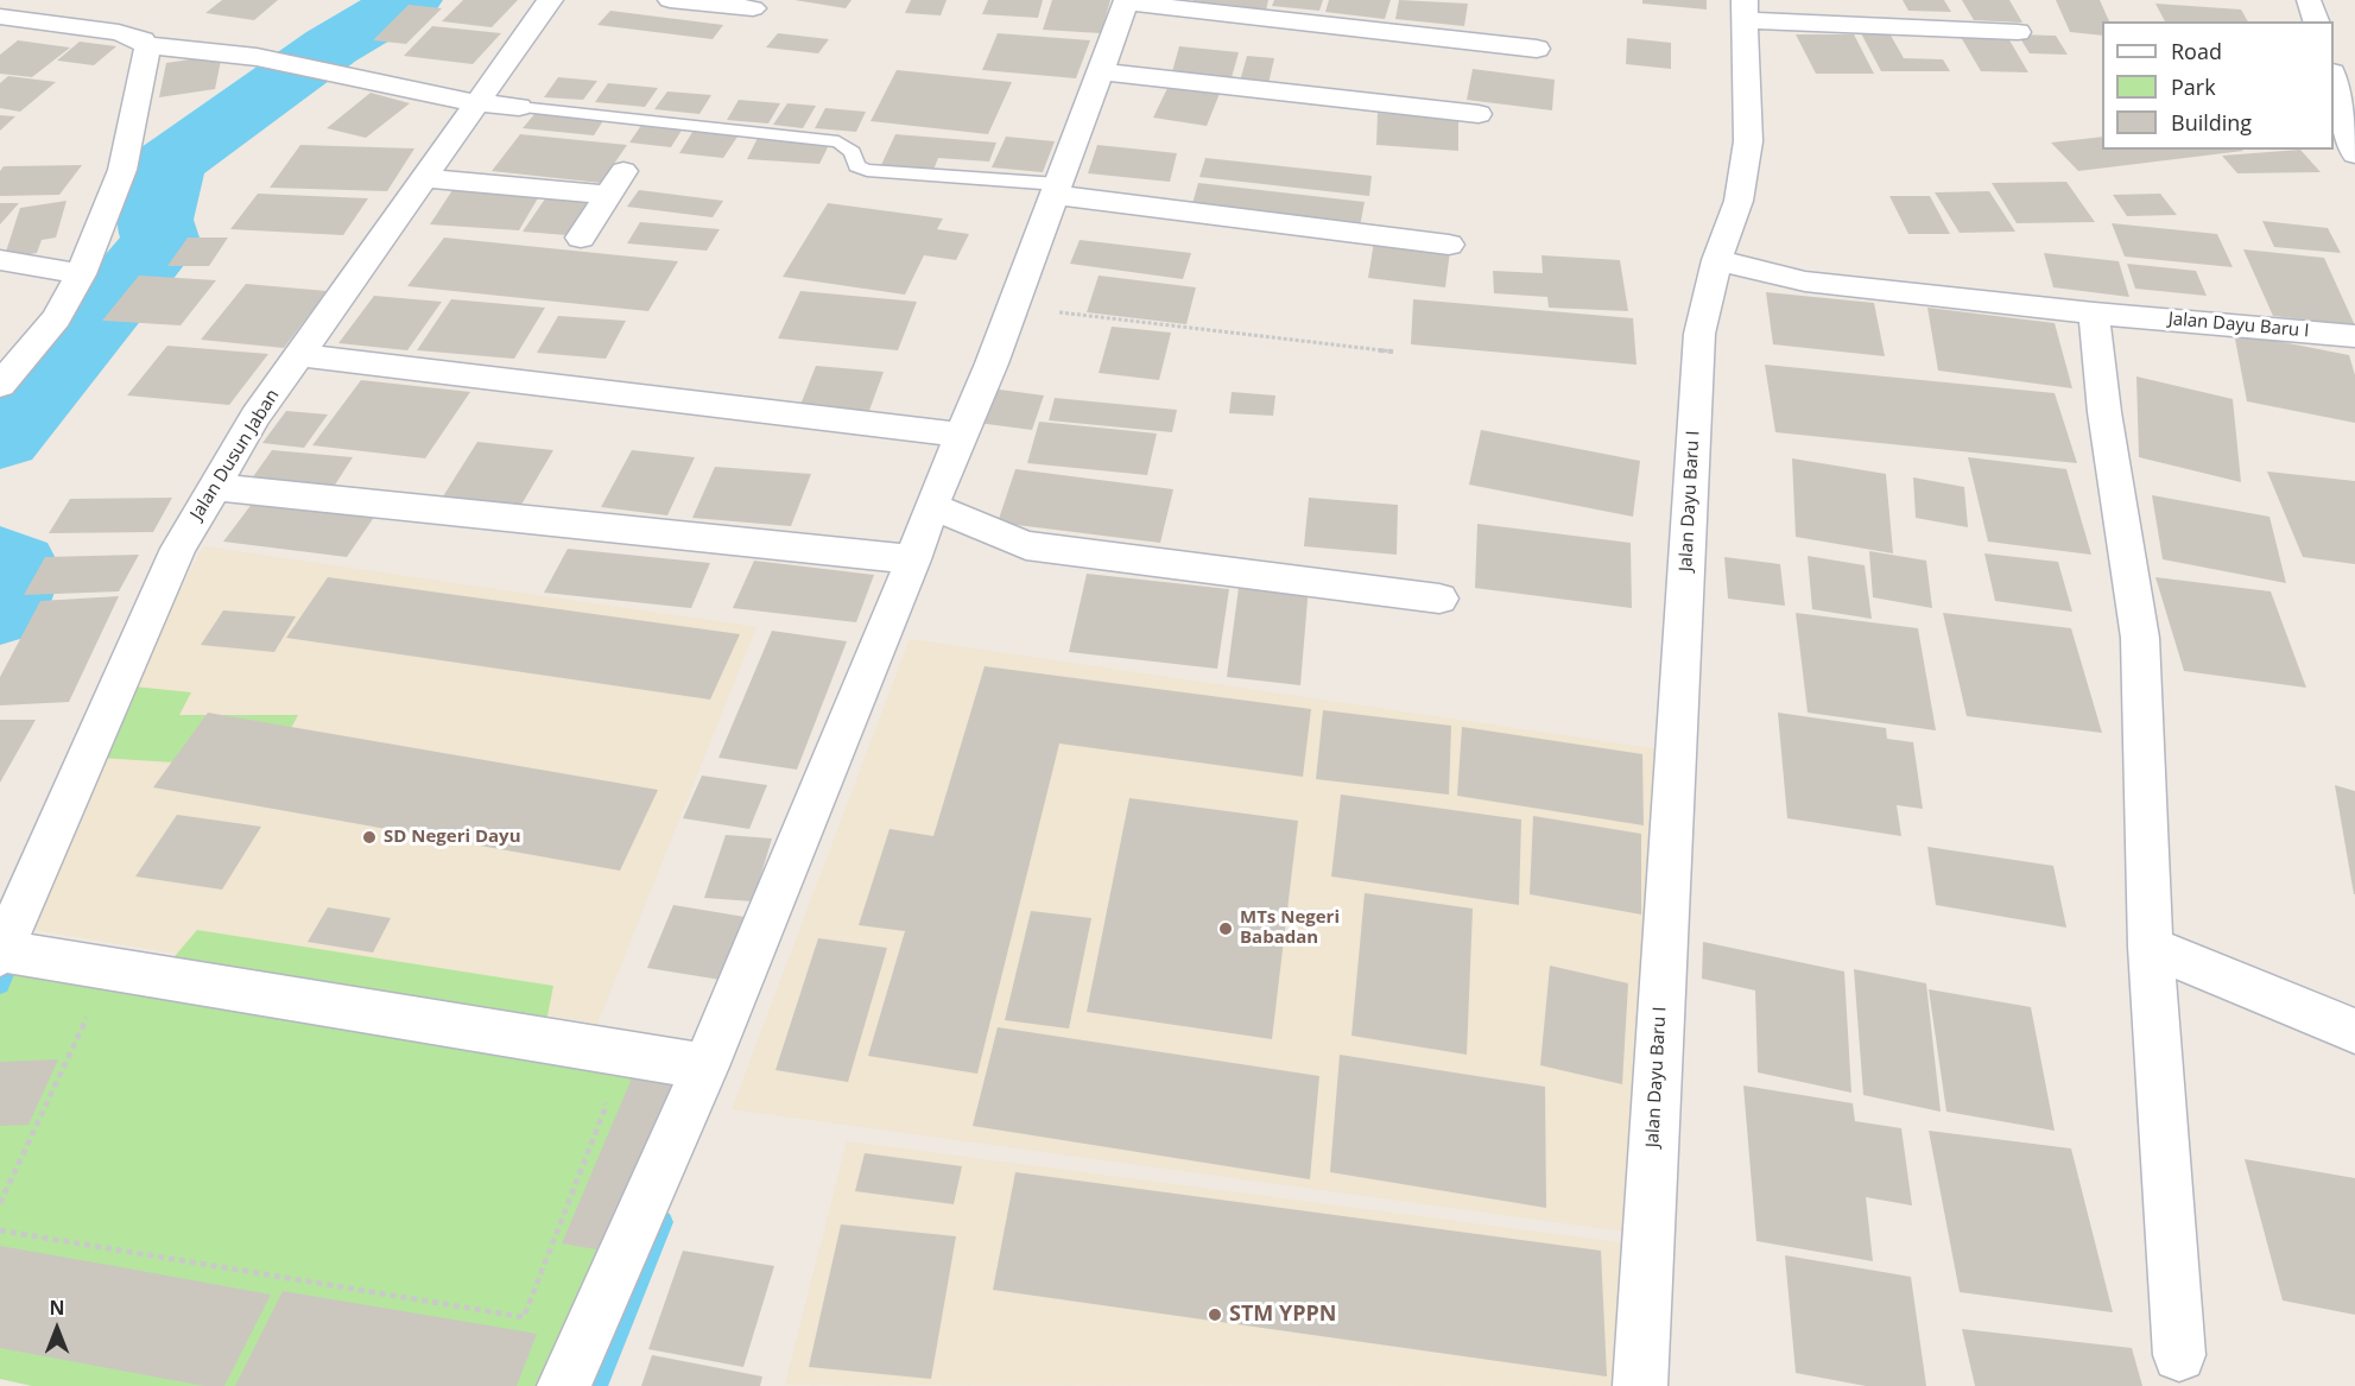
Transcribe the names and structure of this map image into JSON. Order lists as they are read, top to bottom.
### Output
{
  "streets": {
    "street": ["Jalan Dayu Baru I", "Jalan Dusun Jaban"]
  },
  "places": ["SD Negeri Dayu", "MTs Negeri Babadan", "STM YPPN"],
  "legend": ["Road", "Park", "Building"],
  "north": "top"
}
